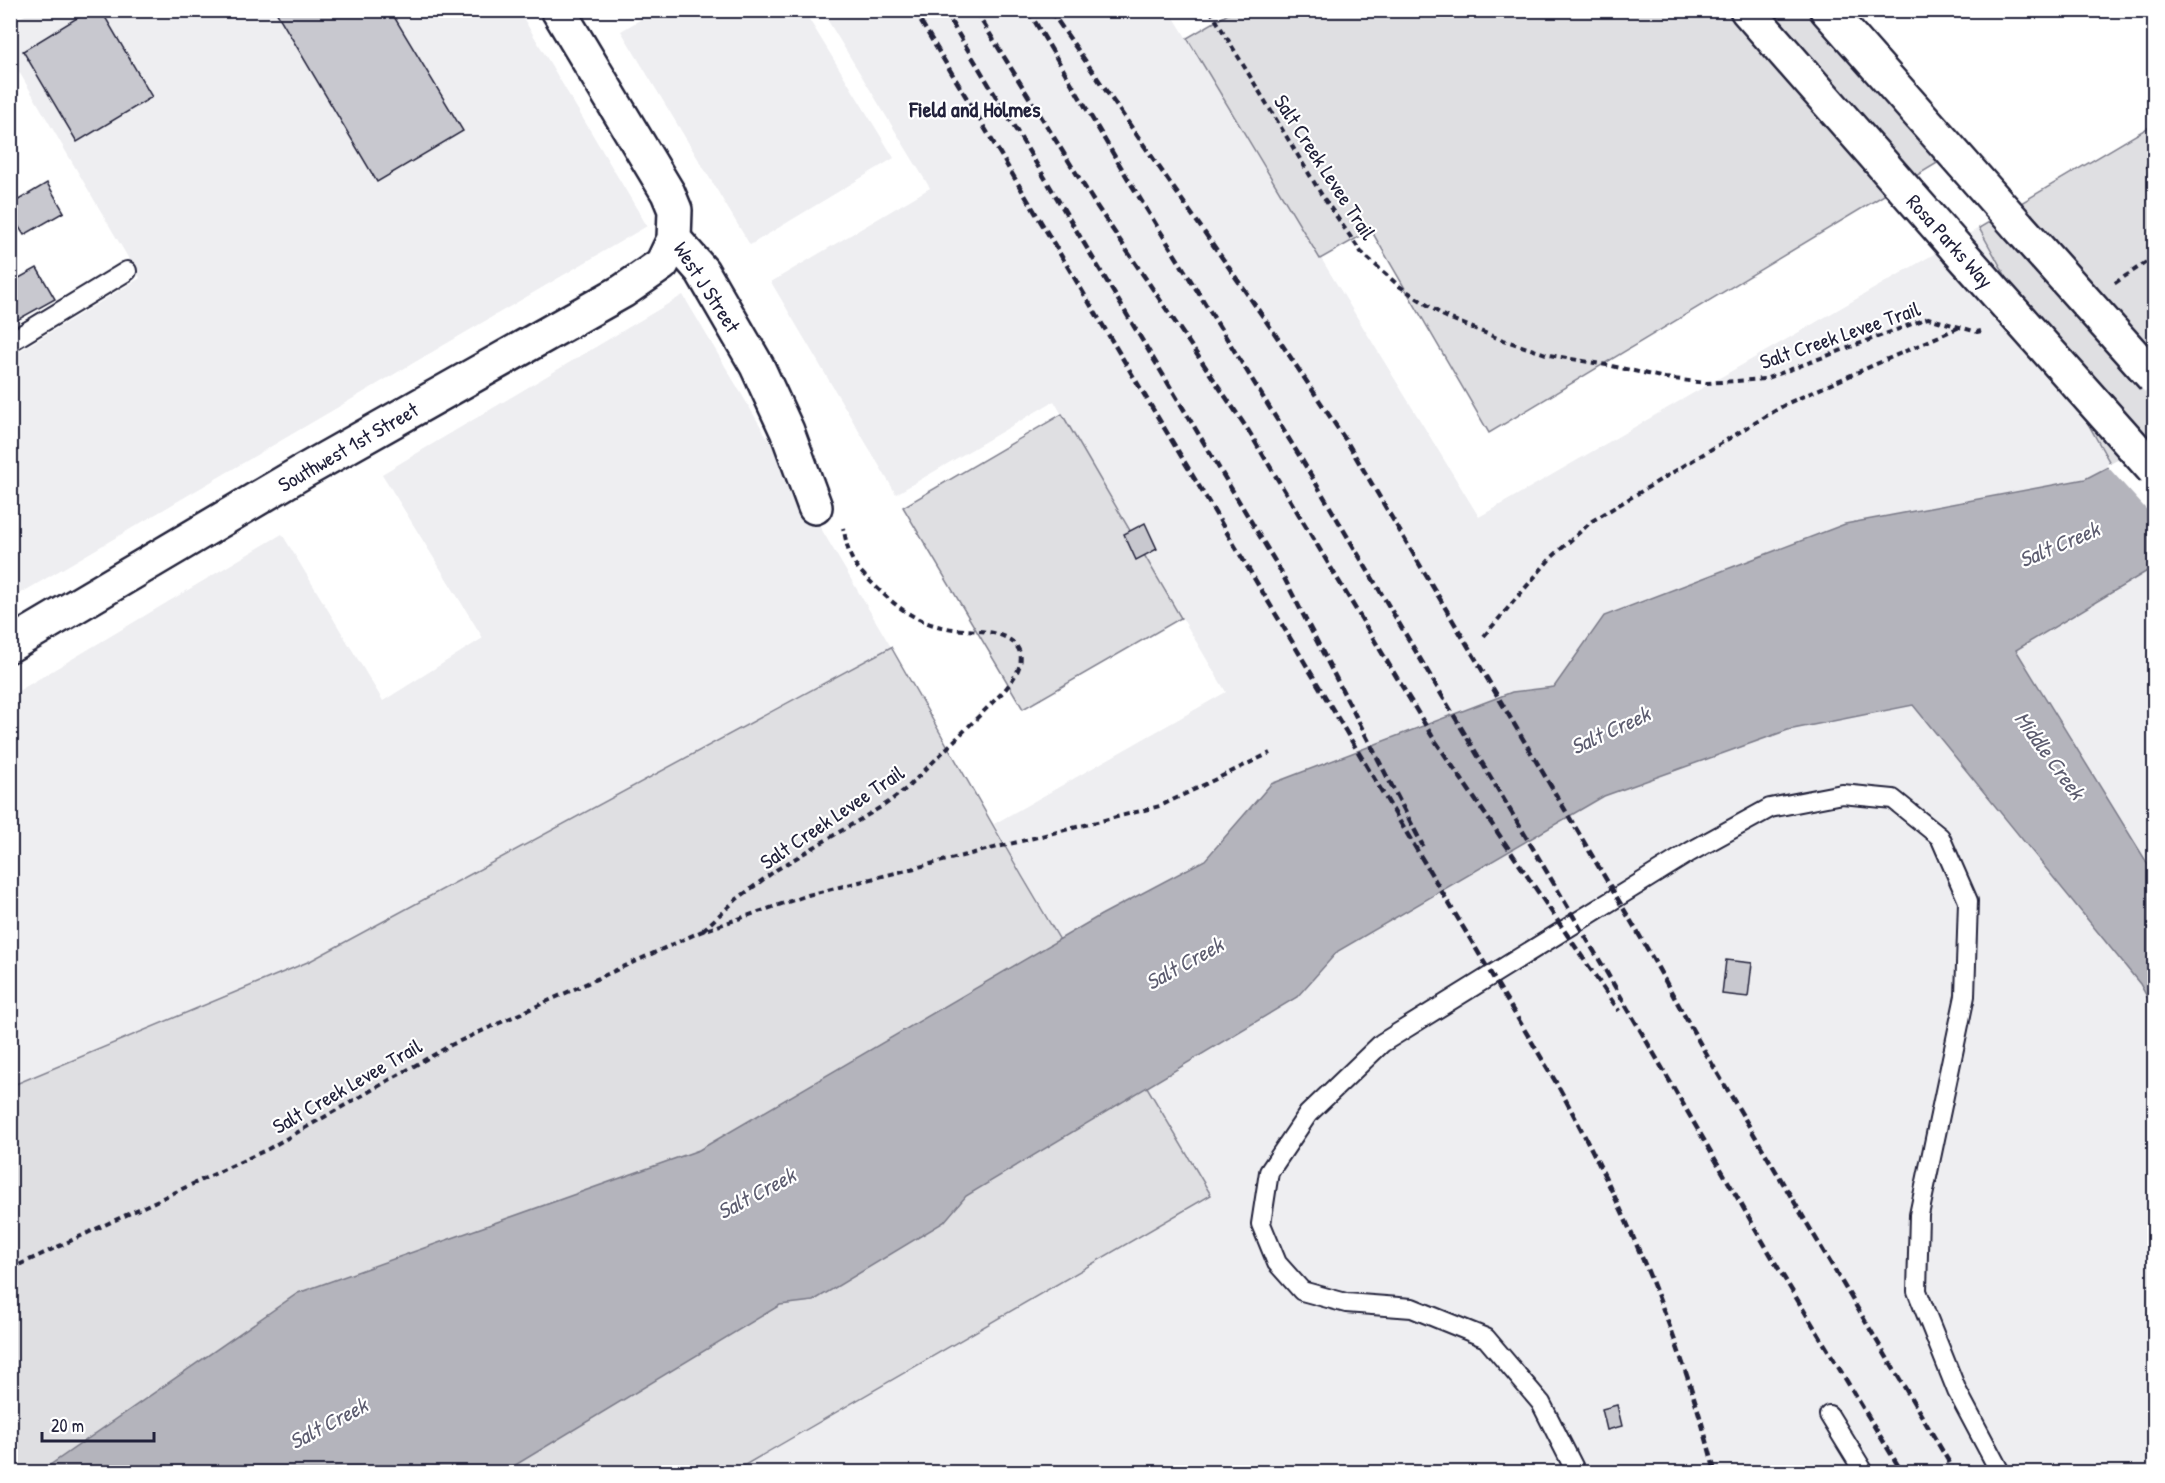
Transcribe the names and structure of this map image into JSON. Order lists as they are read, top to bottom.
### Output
{
  "streets": {
    "main road": ["Rosa Parks Way", "West J Street", "Southwest 1st Street"],
    "path": ["Salt Creek Levee Trail"]
  },
  "crossings": [
    ["West J Street", "Southwest 1st Street"]
  ],
  "districts": ["Field and Holmes"],
  "water": ["Salt Creek", "Middle Creek"],
  "scale_bar": "20 m"
}
